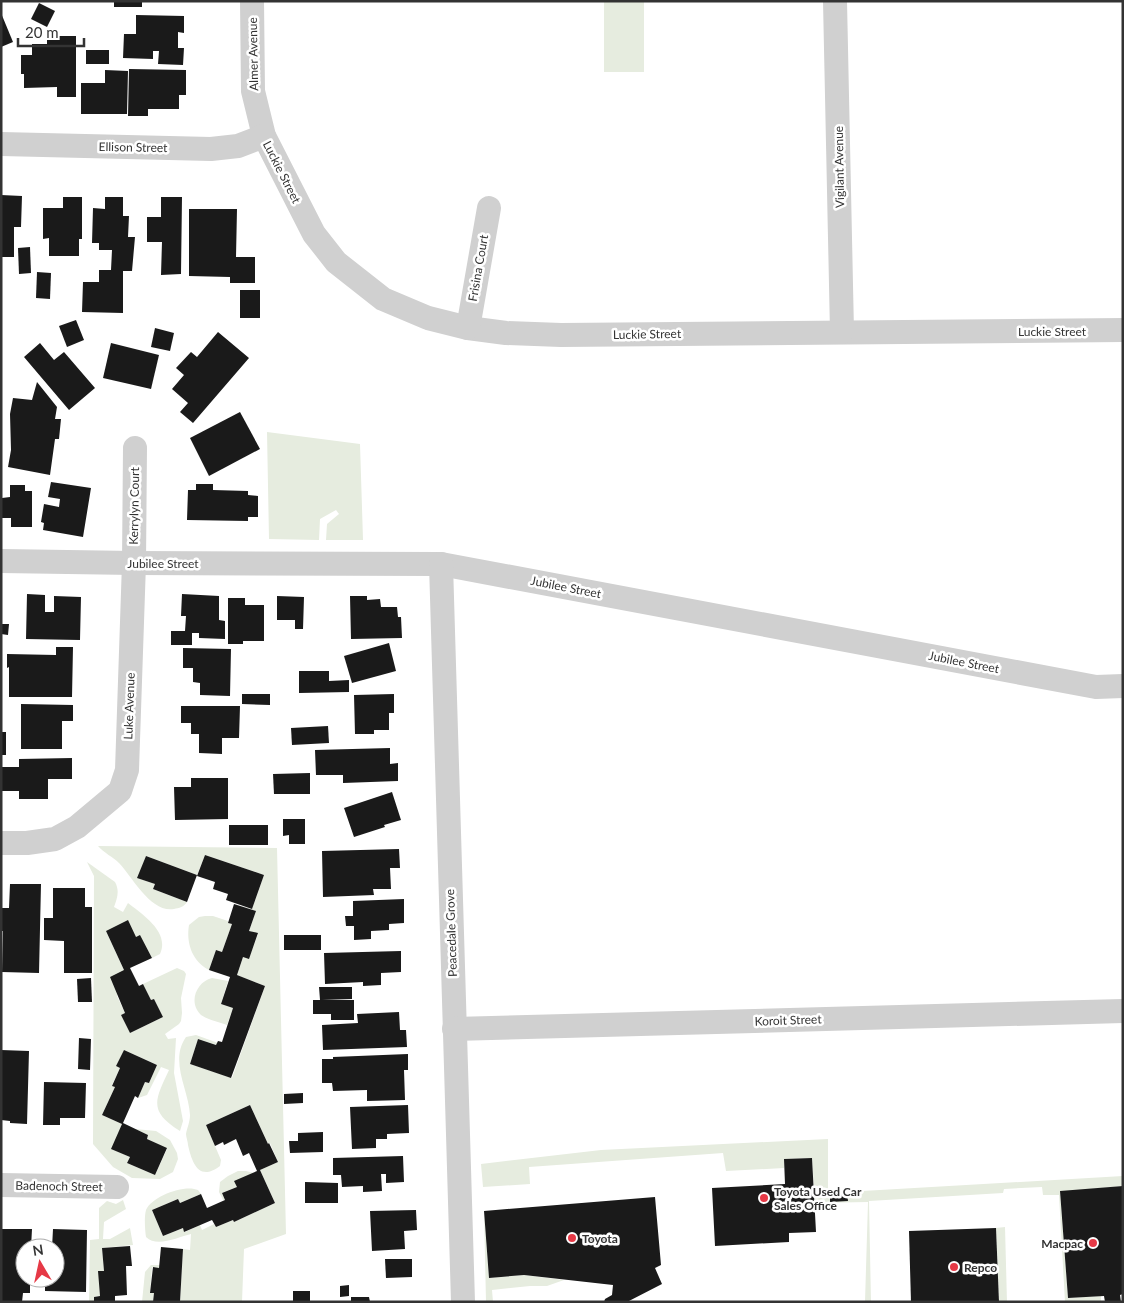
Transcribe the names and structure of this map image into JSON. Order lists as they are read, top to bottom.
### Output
{
  "streets": {
    "street": [
      "Almer Avenue",
      "Ellison Street",
      "Vigilant Avenue",
      "Luckie Street",
      "Frisina Court",
      "Kerrylyn Court",
      "Jubilee Street",
      "Luke Avenue",
      "Peacedale Grove",
      "Koroit Street",
      "Badenoch Street"
    ]
  },
  "crossings": [
    ["Almer Avenue", "Ellison Street"],
    ["Almer Avenue", "Luckie Street"],
    ["Ellison Street", "Luckie Street"],
    ["Vigilant Avenue", "Luckie Street"],
    ["Luckie Street", "Frisina Court"],
    ["Kerrylyn Court", "Jubilee Street"],
    ["Kerrylyn Court", "Luke Avenue"],
    ["Jubilee Street", "Luke Avenue"],
    ["Jubilee Street", "Peacedale Grove"],
    ["Peacedale Grove", "Koroit Street"]
  ],
  "places": [
    "Toyota Used Car Sales Office",
    "Toyota",
    "Macpac",
    "Repco"
  ],
  "scale_bar": "20 m",
  "north": "top"
}
